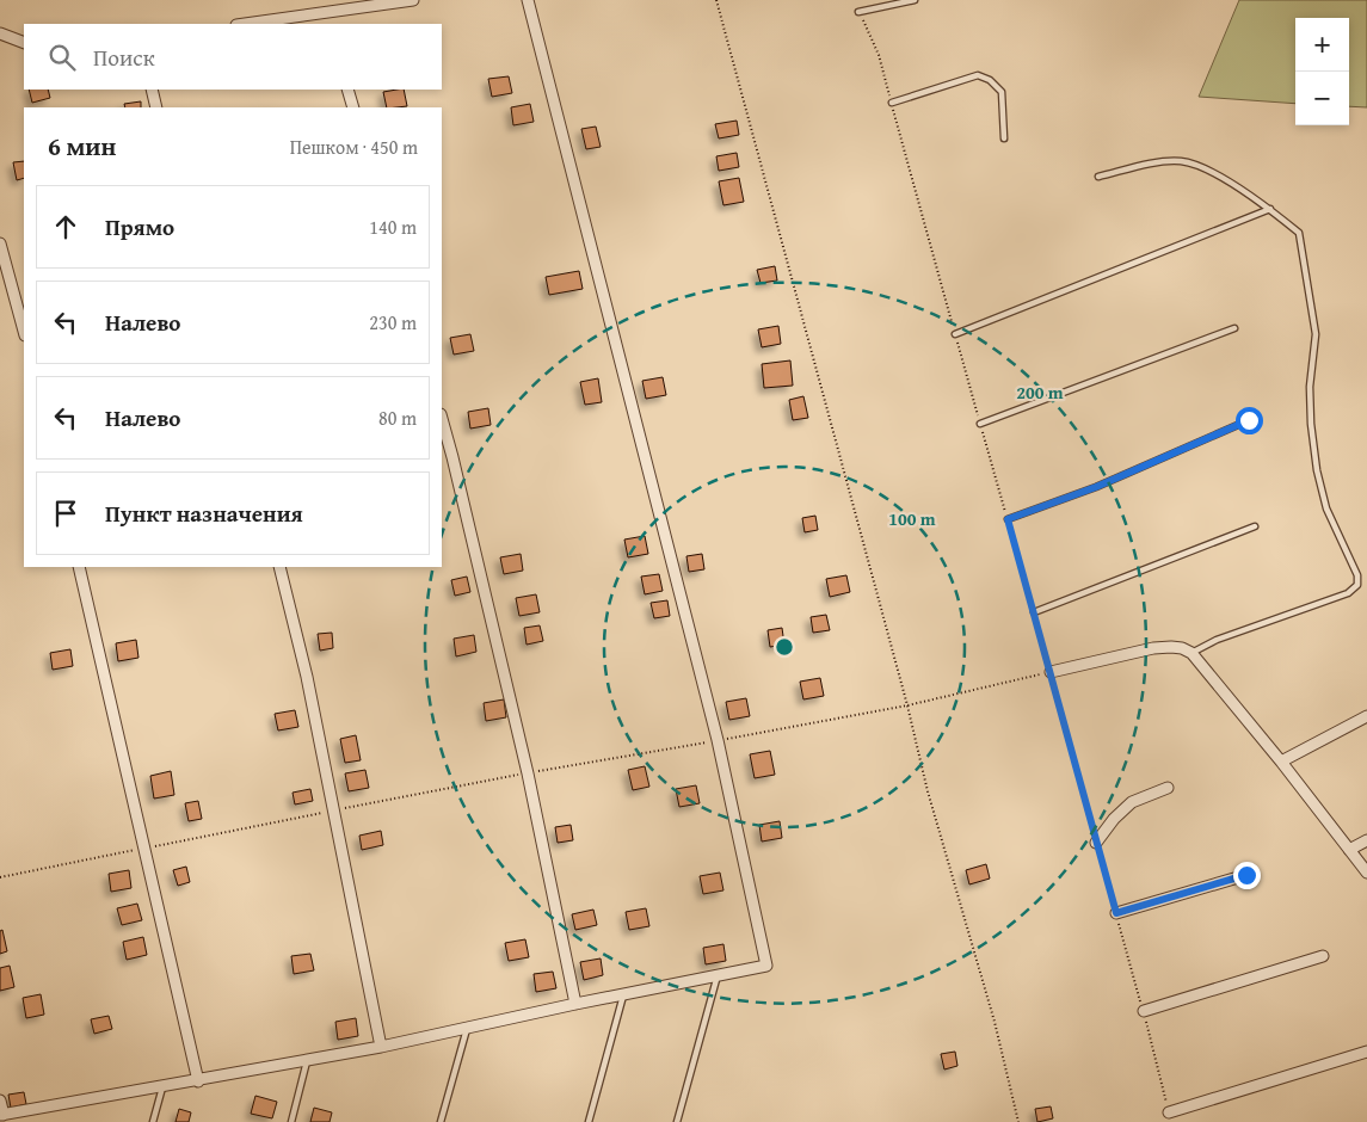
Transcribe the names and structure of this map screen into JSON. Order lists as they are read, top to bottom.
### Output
{
  "page": {
    "map_buttons": ["+", "−"],
    "search": "Поиск",
    "heading": ["6 мин", "Пешком · 450 m"],
    "list": [
      ["Прямо", "140 m"],
      ["Налево", "230 m"],
      ["Налево", "80 m"],
      "Пункт назначения"
    ]
  },
  "rings": ["200 m", "100 m"]
}
